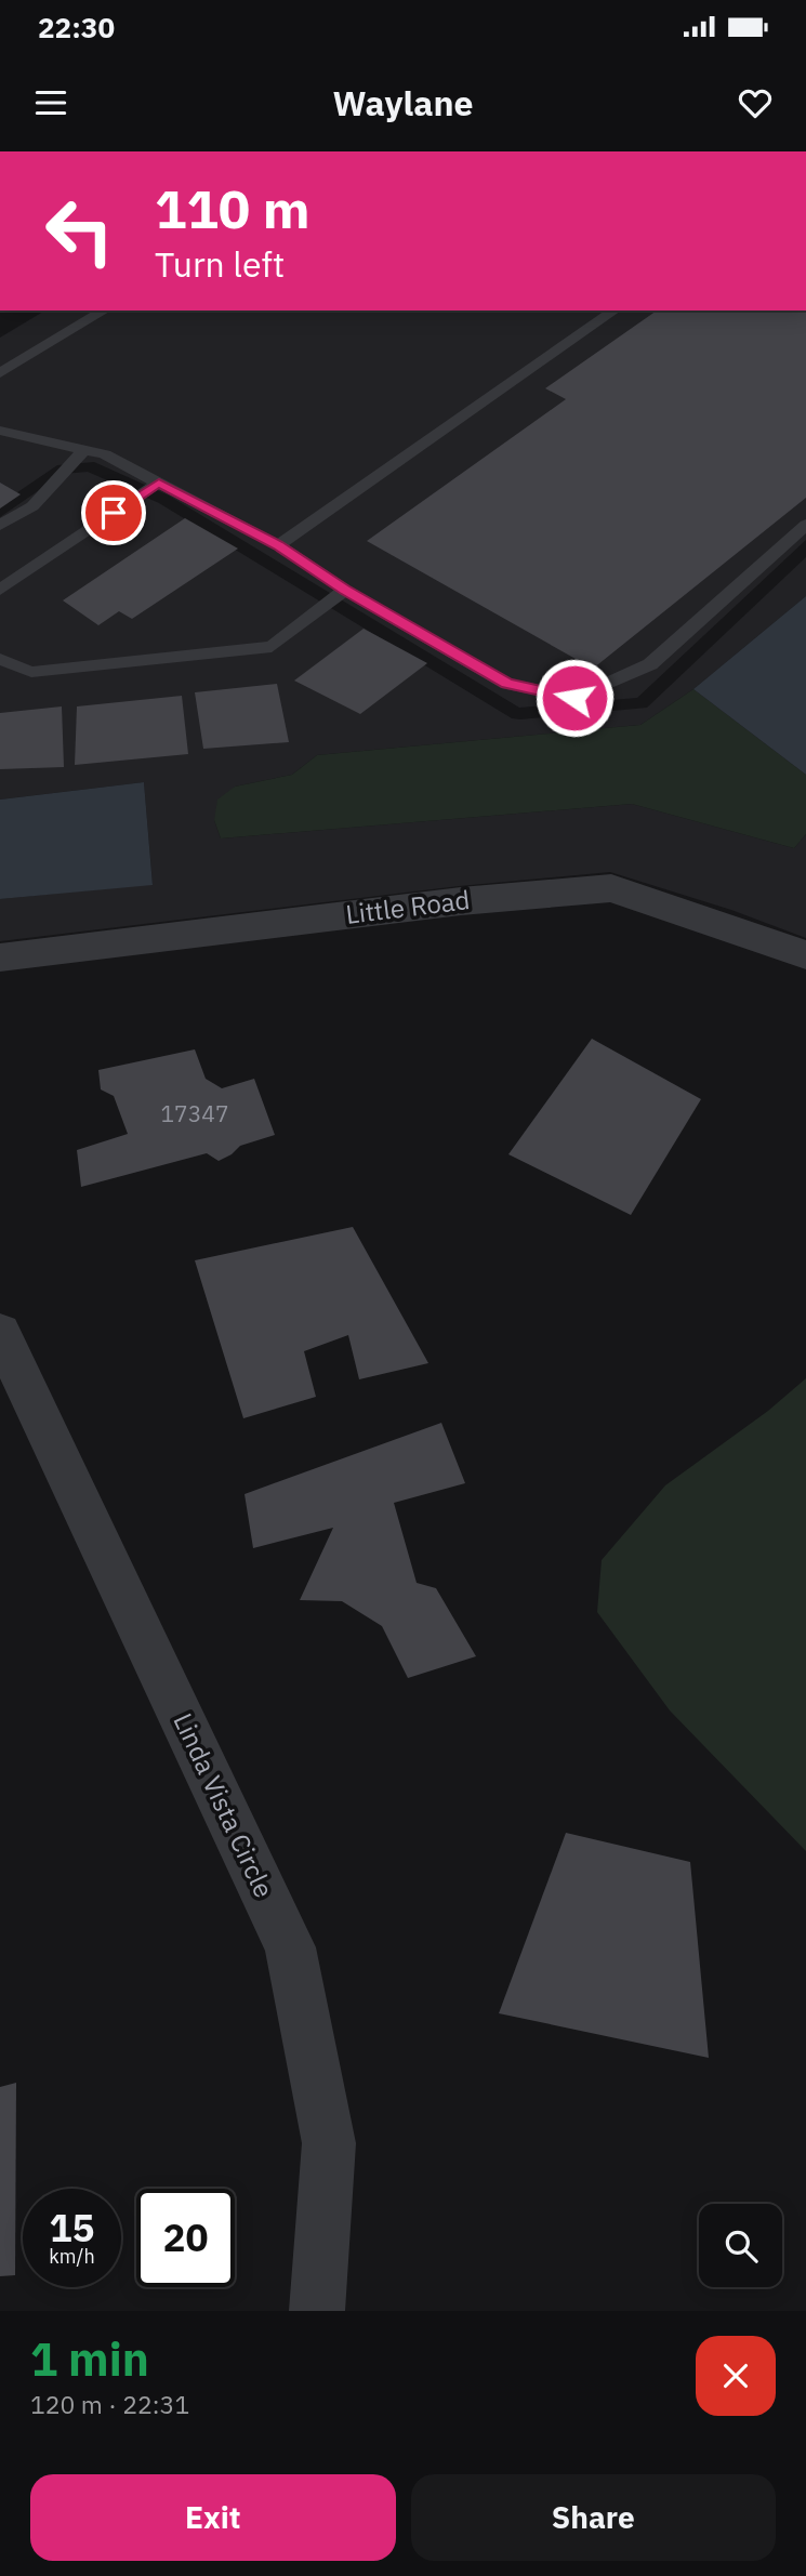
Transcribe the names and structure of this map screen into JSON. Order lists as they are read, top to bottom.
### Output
{
  "streets": {
    "street": ["Little Road", "Linda Vista Circle"]
  },
  "house_numbers": ["17347"],
  "page": {
    "status": "22:30",
    "header": "Waylane",
    "turn": ["110 m", "Turn left"],
    "speed": "15 km/h",
    "limit": "20",
    "heading": ["1 min", "120 m · 22:31"],
    "buttons": ["Exit", "Share"]
  }
}
